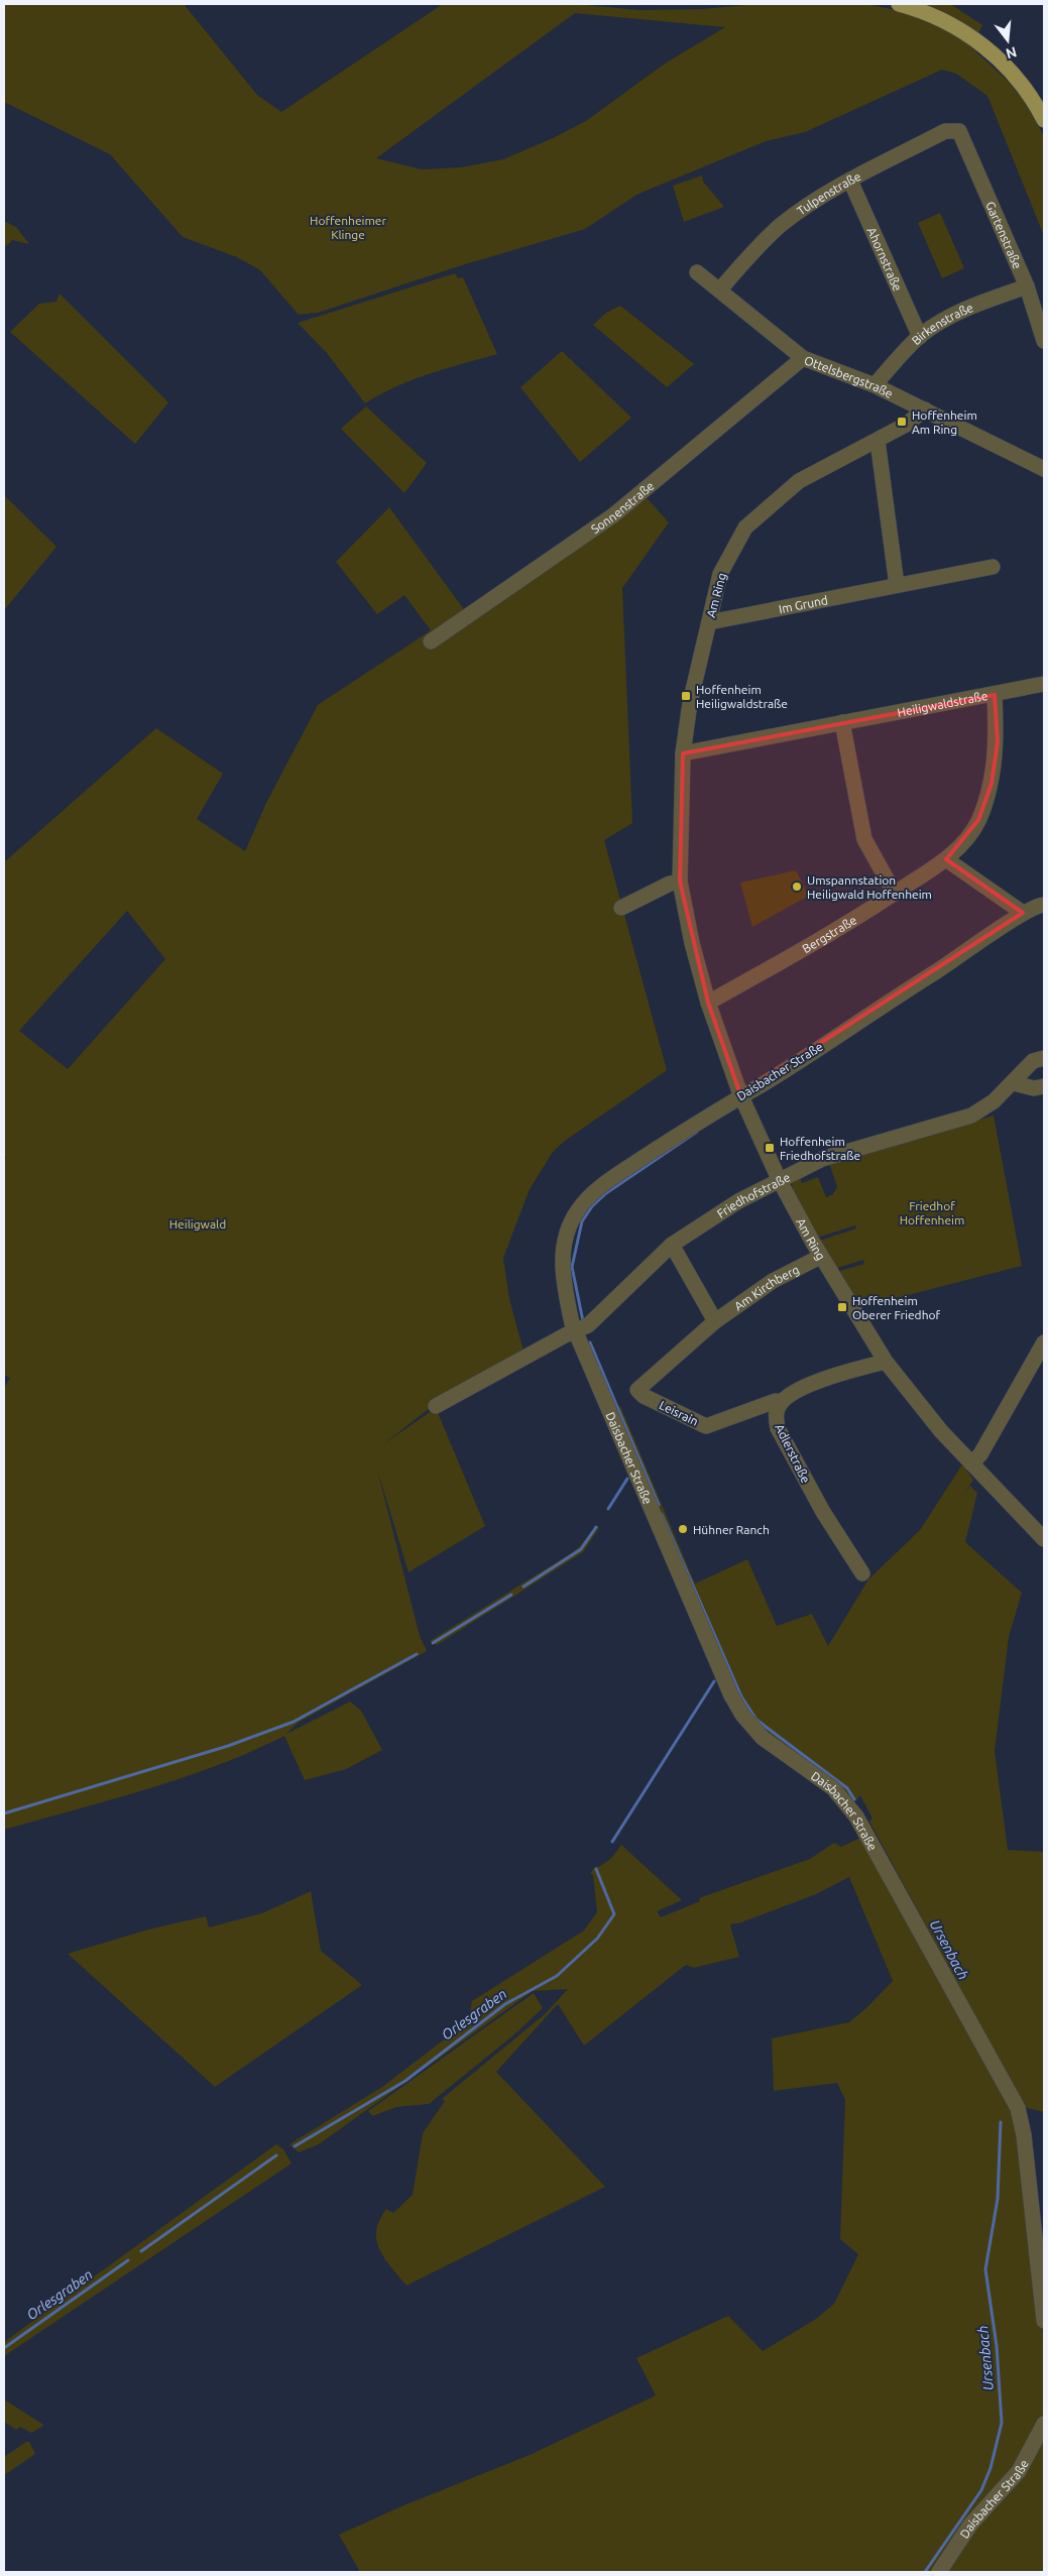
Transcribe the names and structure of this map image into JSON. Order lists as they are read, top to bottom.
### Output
{
  "streets": {
    "street": [
      "Tulpenstraße",
      "Gartenstraße",
      "Ahornstraße",
      "Birkenstraße",
      "Ottelsbergstraße",
      "Sonnenstraße",
      "Am Ring",
      "Im Grund",
      "Heiligwaldstraße",
      "Bergstraße",
      "Daisbacher Straße",
      "Friedhofstraße",
      "Am Kirchberg",
      "Leisrain",
      "Adlerstraße"
    ]
  },
  "crossings": [
    ["Tulpenstraße", "Gartenstraße"],
    ["Tulpenstraße", "Ahornstraße"],
    ["Tulpenstraße", "Ottelsbergstraße"],
    ["Gartenstraße", "Birkenstraße"],
    ["Ahornstraße", "Birkenstraße"],
    ["Birkenstraße", "Ottelsbergstraße"],
    ["Ottelsbergstraße", "Sonnenstraße"],
    ["Ottelsbergstraße", "Am Ring"],
    ["Am Ring", "Im Grund"],
    ["Am Ring", "Heiligwaldstraße"],
    ["Am Ring", "Bergstraße"],
    ["Am Ring", "Daisbacher Straße"],
    ["Am Ring", "Friedhofstraße"],
    ["Am Ring", "Am Kirchberg"],
    ["Am Ring", "Adlerstraße"],
    ["Heiligwaldstraße", "Bergstraße"],
    ["Daisbacher Straße", "Friedhofstraße"],
    ["Am Kirchberg", "Leisrain"],
    ["Leisrain", "Adlerstraße"]
  ],
  "water": ["Ursenbach", "Orlesgraben"],
  "parks": ["Hoffenheimer Klinge", "Friedhof Hoffenheim", "Heiligwald"],
  "places": {
    "transit": [
      "Hoffenheim Am Ring",
      "Hoffenheim Heiligwaldstraße",
      "Hoffenheim Friedhofstraße",
      "Hoffenheim Oberer Friedhof"
    ],
    "other": ["Umspannstation Heiligwald Hoffenheim", "Hühner Ranch"]
  },
  "north": "bottom"
}
